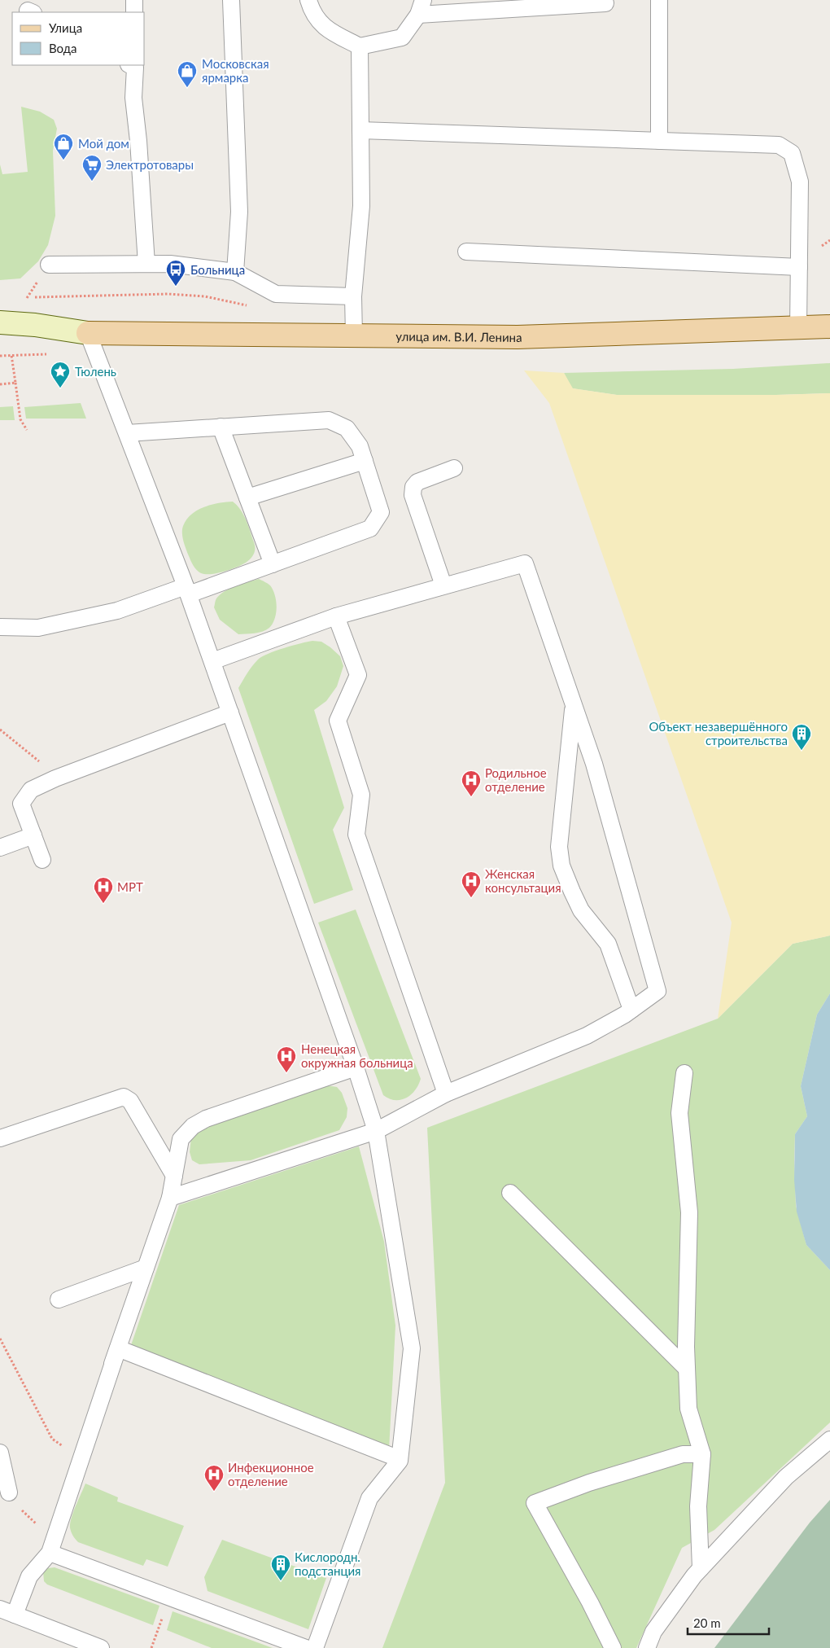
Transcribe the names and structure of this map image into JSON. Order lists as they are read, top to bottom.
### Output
{
  "streets": {
    "main road": ["улица им. В.И. Ленина"]
  },
  "places": {
    "shop": ["Московская ярмарка", "Мой дом"],
    "supermarket": ["Электротовары"],
    "bus stop": ["Больница"],
    "place": ["Тюлень"],
    "building": ["Объект незавершённого строительства", "Кислородн. подстанция"],
    "hospital": [
      "Родильное отделение",
      "Женская консультация",
      "МРТ",
      "Ненецкая окружная больница",
      "Инфекционное отделение"
    ]
  },
  "legend": ["Улица", "Вода"],
  "scale_bar": "20 m"
}
